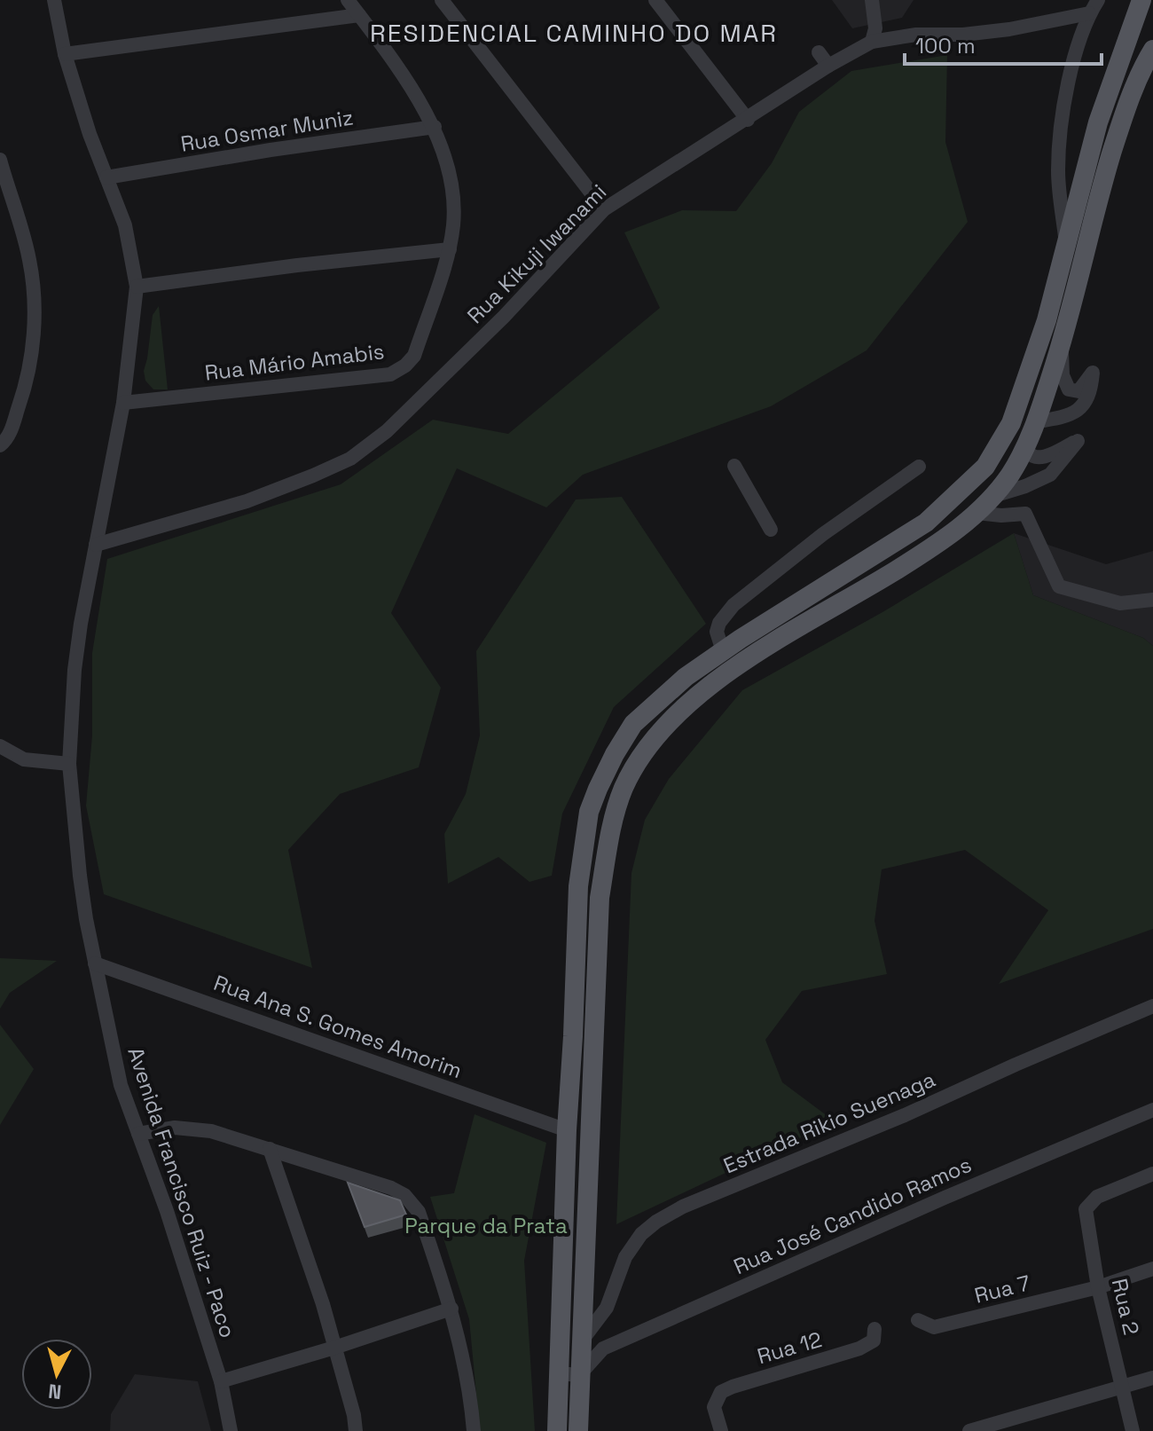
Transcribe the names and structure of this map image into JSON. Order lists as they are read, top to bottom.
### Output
{
  "streets": {
    "street": [
      "Rua Osmar Muniz",
      "Rua Kikuji Iwanami",
      "Rua Mário Amabis",
      "Rua Ana S. Gomes Amorim",
      "Estrada Rikio Suenaga",
      "Avenida Francisco Ruiz - Paco",
      "Rua José Candido Ramos",
      "Rua 7",
      "Rua 2",
      "Rua 12"
    ]
  },
  "crossings": [
    ["Rua Osmar Muniz", "Rua Mário Amabis"],
    ["Rua Osmar Muniz", "Avenida Francisco Ruiz - Paco"],
    ["Rua Kikuji Iwanami", "Avenida Francisco Ruiz - Paco"],
    ["Rua Mário Amabis", "Avenida Francisco Ruiz - Paco"],
    ["Rua Ana S. Gomes Amorim", "Avenida Francisco Ruiz - Paco"],
    ["Rua 7", "Rua 2"]
  ],
  "districts": ["RESIDENCIAL CAMINHO DO MAR"],
  "parks": ["Parque da Prata"],
  "scale_bar": "100 m",
  "north": "bottom"
}
